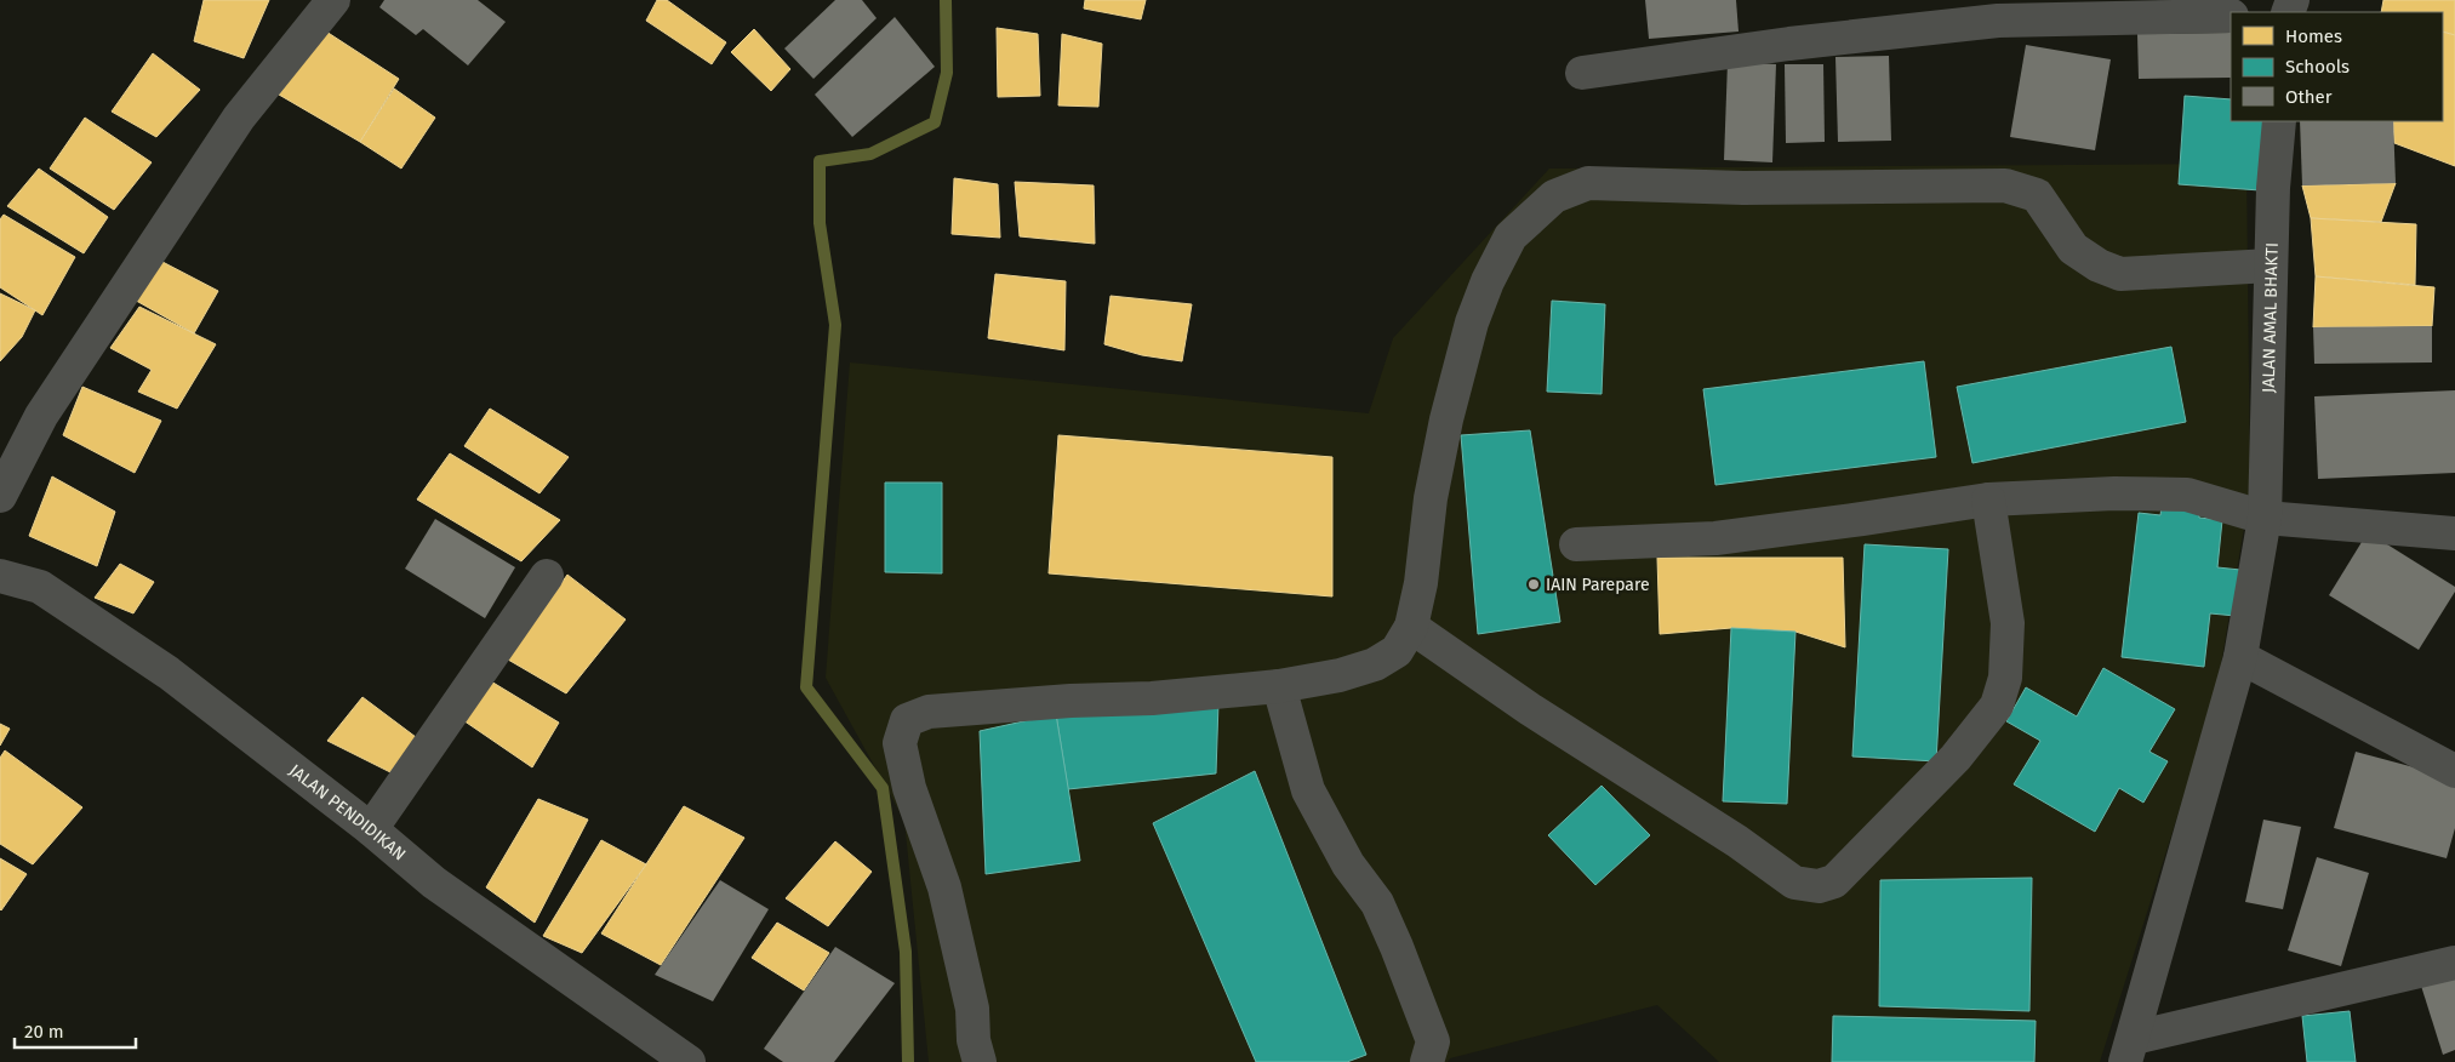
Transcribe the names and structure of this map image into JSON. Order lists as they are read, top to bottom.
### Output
{
  "streets": {
    "street": ["JALAN AMAL BHAKTI", "JALAN PENDIDIKAN"]
  },
  "places": ["IAIN Parepare"],
  "legend": ["Homes", "Schools", "Other"],
  "scale_bar": "20 m"
}
